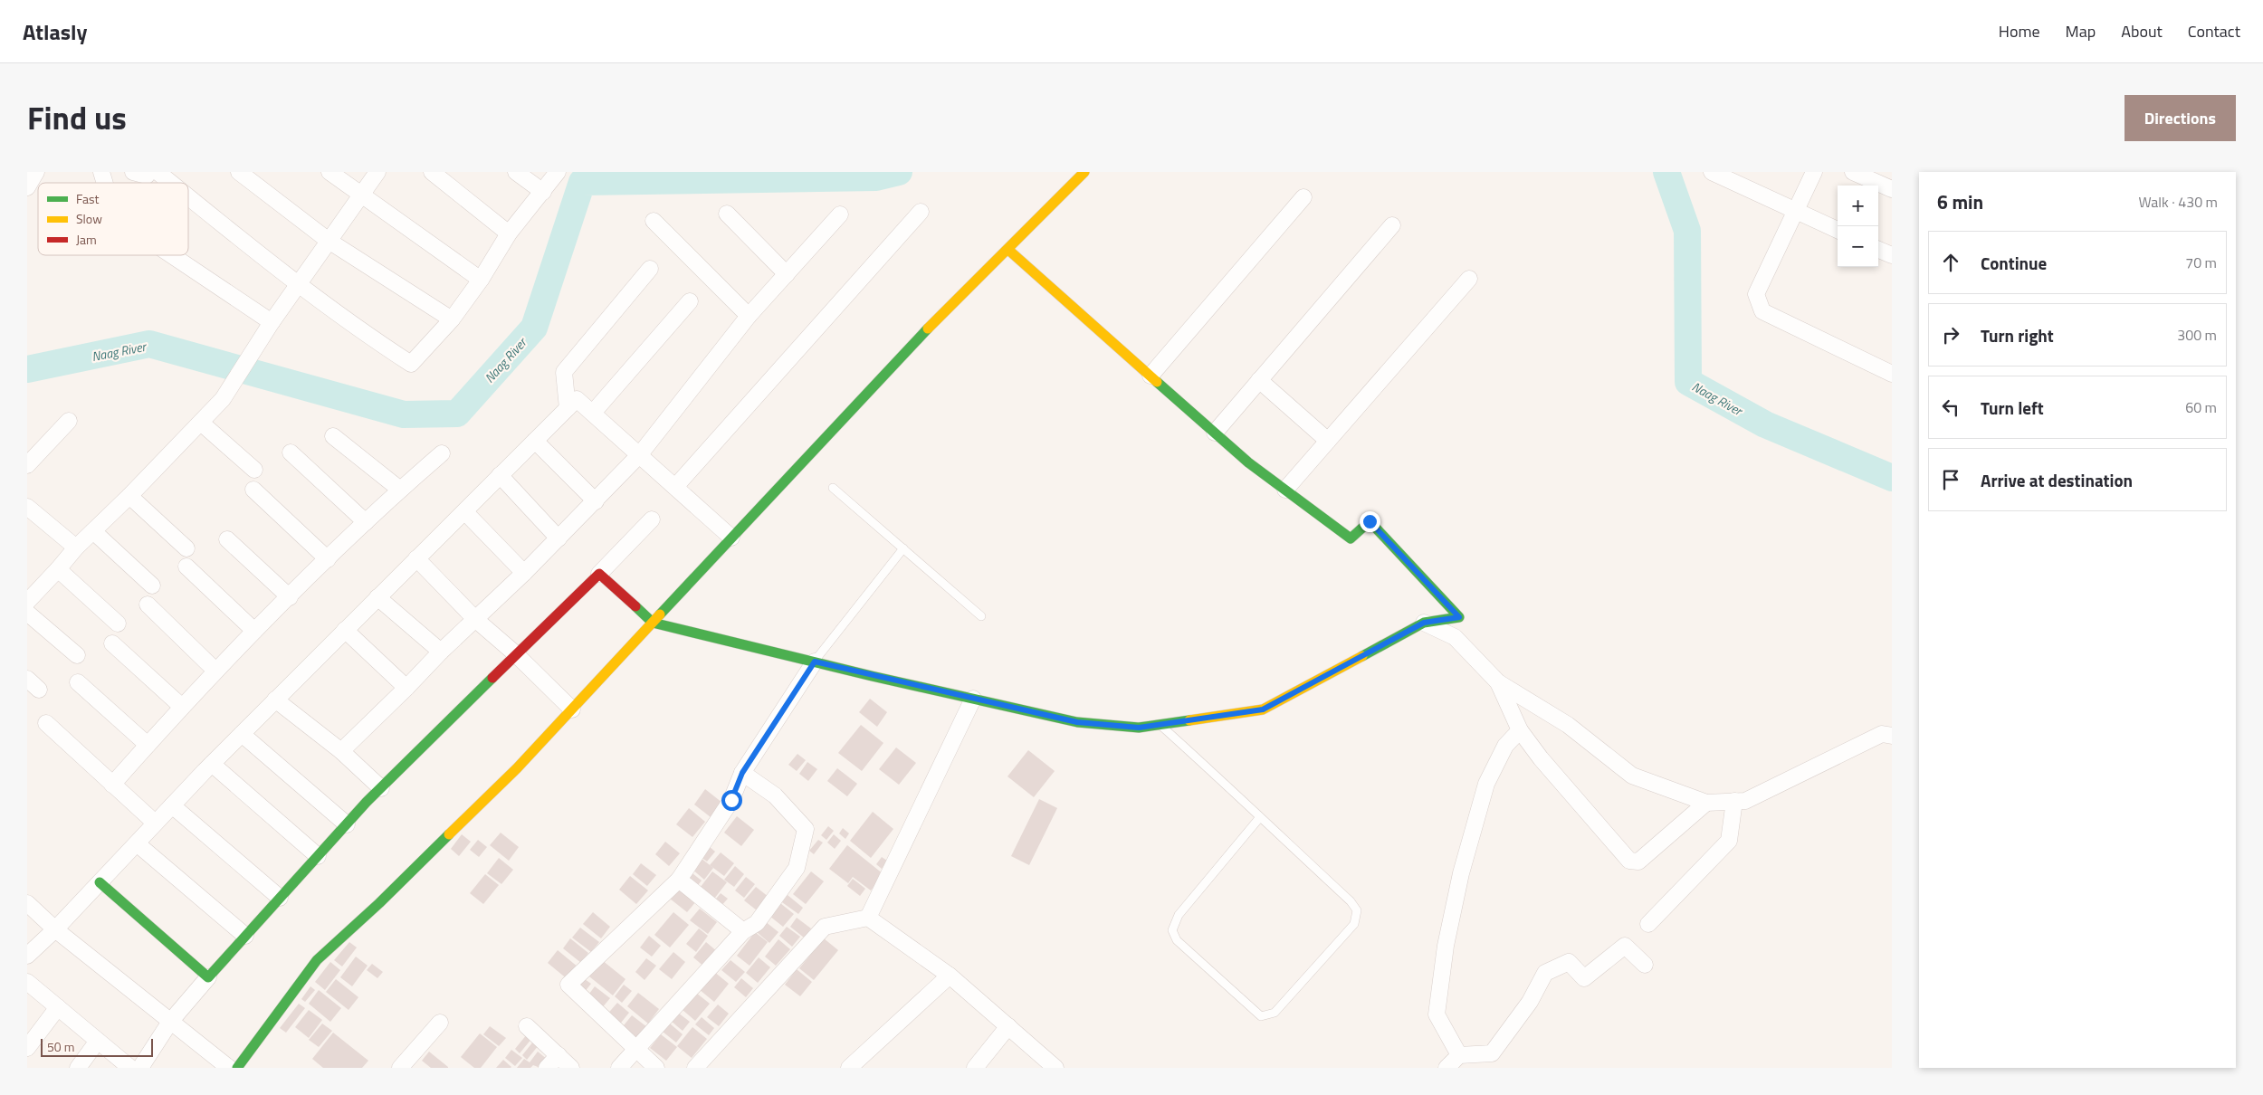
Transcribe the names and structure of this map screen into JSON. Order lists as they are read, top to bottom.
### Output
{
  "water": ["Naag River"],
  "legend": ["Fast", "Slow", "Jam"],
  "scale_bar": "50 m",
  "page": {
    "header": "Atlasly",
    "nav": [
      "Home",
      "Map",
      "About",
      "Contact"
    ],
    "title": "Find us",
    "buttons": "Directions",
    "heading": ["6 min", "Walk · 430 m"],
    "map_buttons": ["+", "−"],
    "list": [
      ["Continue", "70 m"],
      ["Turn right", "300 m"],
      ["Turn left", "60 m"],
      "Arrive at destination"
    ],
    "scale": "50 m"
  }
}
